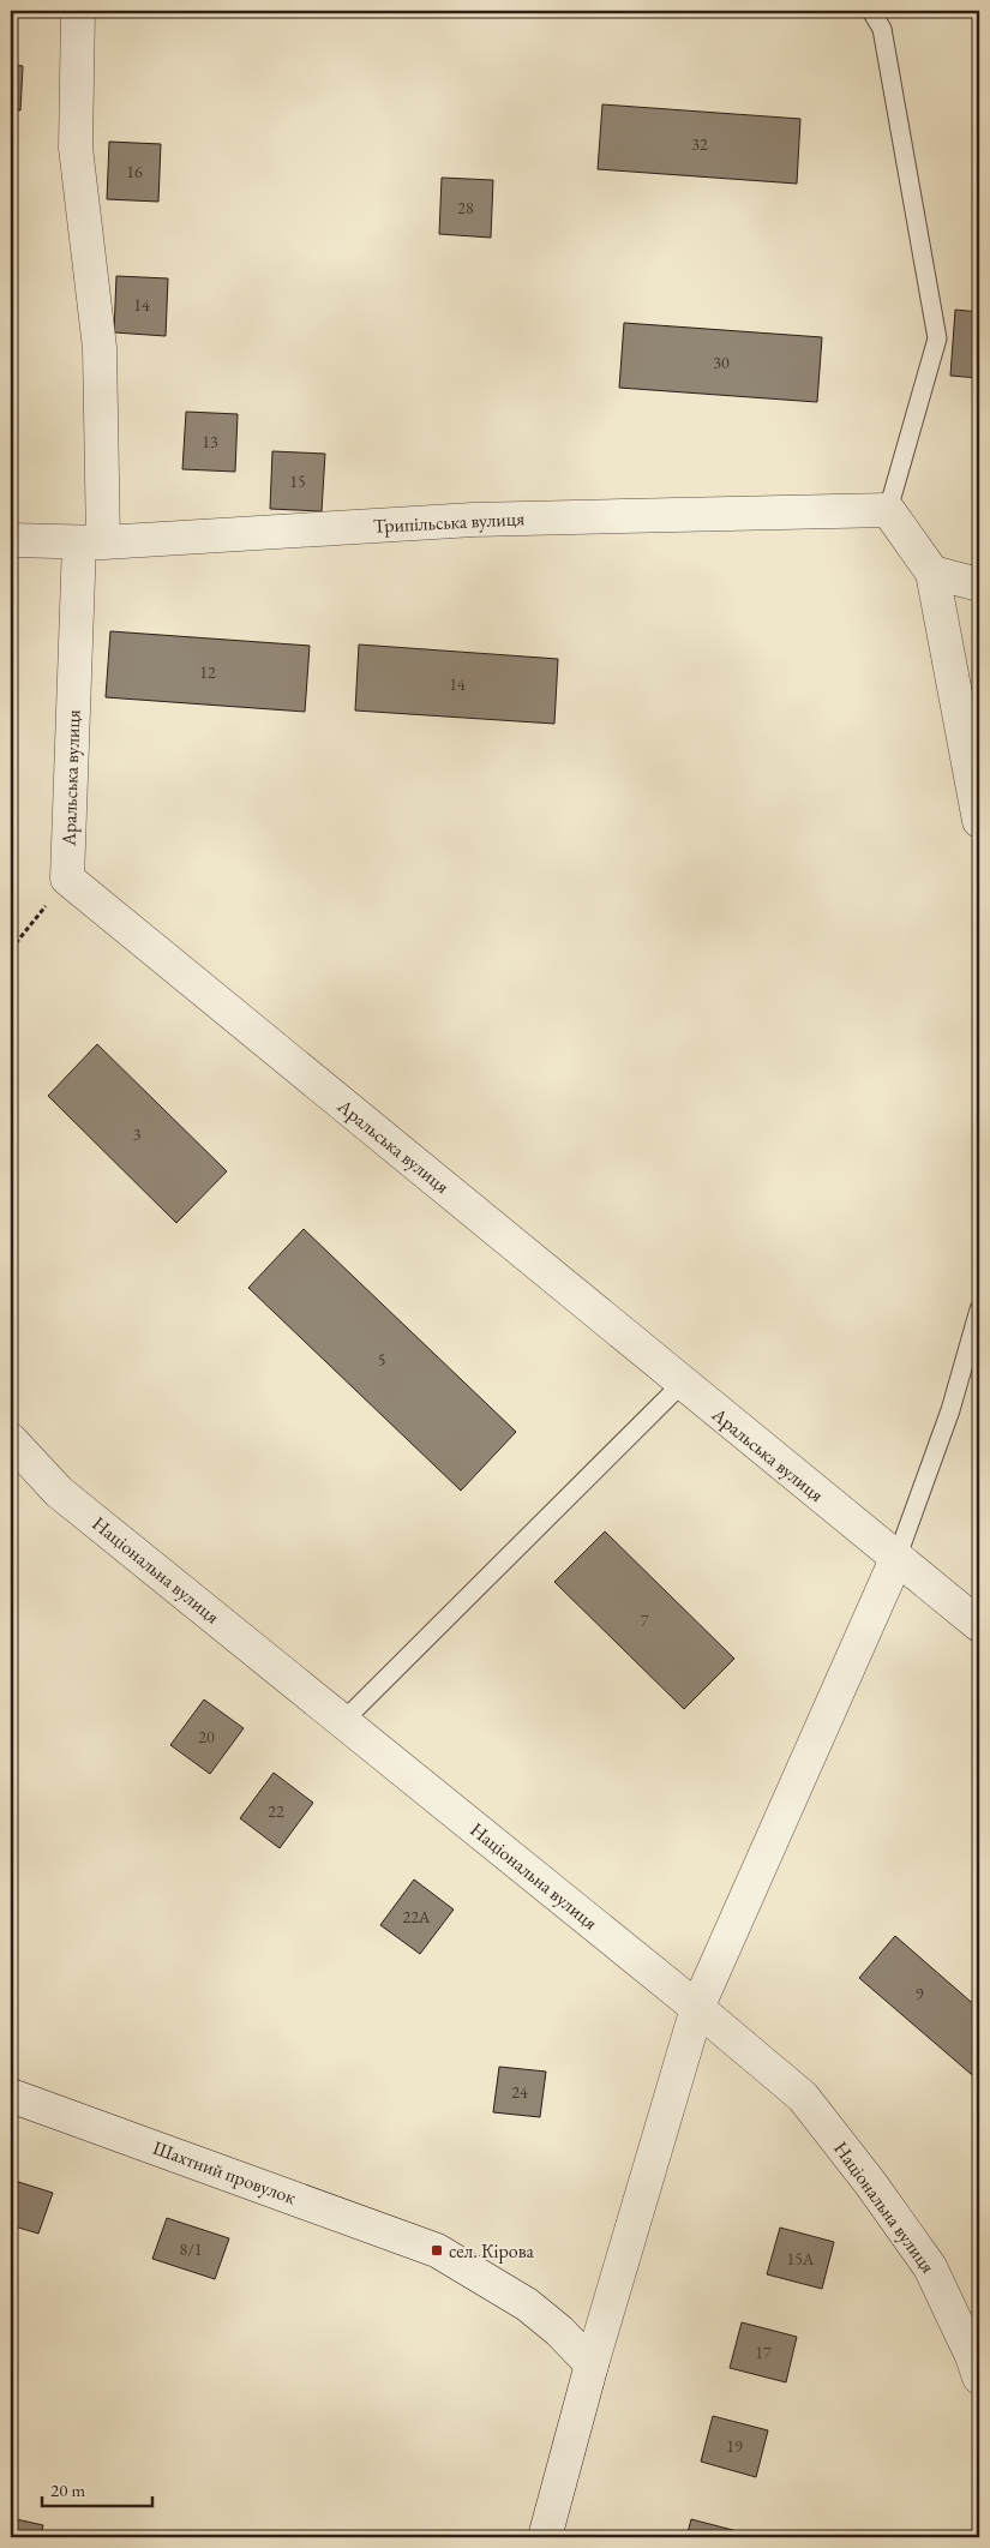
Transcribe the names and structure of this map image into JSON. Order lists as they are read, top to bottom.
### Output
{
  "streets": {
    "street": [
      "Трипільська вулиця",
      "Аральська вулиця",
      "Національна вулиця",
      "Шахтний провулок"
    ]
  },
  "crossings": [
    ["Трипільська вулиця", "Аральська вулиця"]
  ],
  "places": {
    "transit": ["сел. Кірова"]
  },
  "house_numbers": [
    "32",
    "16",
    "28",
    "14",
    "30",
    "13",
    "15",
    "12",
    "14",
    "3",
    "5",
    "7",
    "20",
    "22",
    "22А",
    "9",
    "24",
    "8/1",
    "15А",
    "17",
    "19"
  ],
  "scale_bar": "20 m"
}
